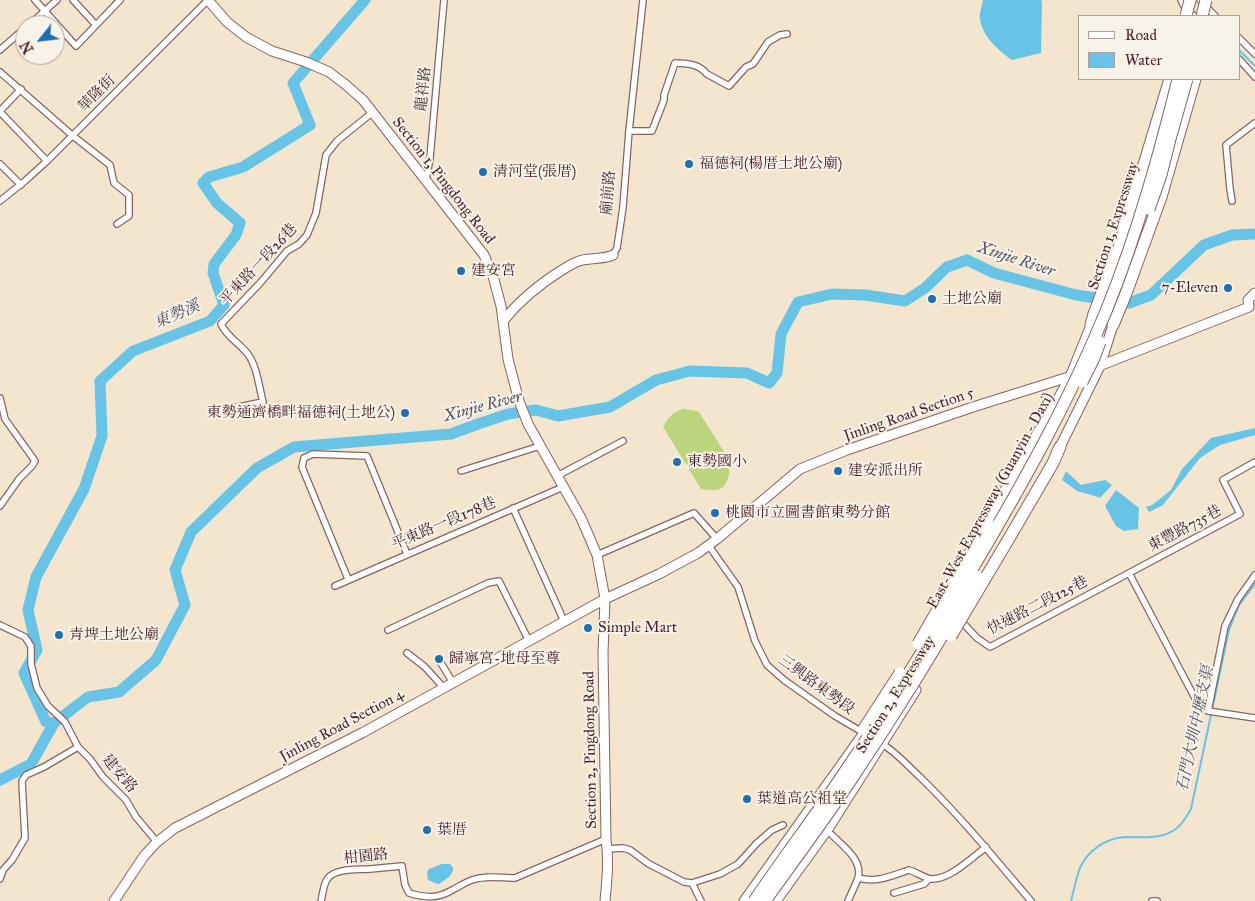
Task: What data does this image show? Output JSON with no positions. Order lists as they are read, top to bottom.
{
  "streets": {
    "highway": ["East-West Expressway (Guanyin - Daxi)"],
    "main road": [
      "Section 1, Pingdong Road",
      "廟前路",
      "Section 1, Expressway",
      "Jinling Road Section 5",
      "Section 2, Expressway",
      "Jinling Road Section 4",
      "Section 2, Pingdong Road"
    ],
    "street": [
      "龍祥路",
      "華隆街",
      "平東路一段26巷",
      "平東路一段178巷",
      "東豐路735巷",
      "快速路二段125巷",
      "三興路東勢段",
      "建安路",
      "柑園路"
    ]
  },
  "crossings": [
    ["龍祥路", "Section 1, Pingdong Road"],
    ["華隆街", "Section 1, Pingdong Road"],
    ["Section 1, Pingdong Road", "廟前路"],
    ["Section 1, Pingdong Road", "平東路一段26巷"],
    ["Section 1, Pingdong Road", "Jinling Road Section 5"],
    ["Section 1, Pingdong Road", "平東路一段178巷"],
    ["Section 1, Pingdong Road", "Jinling Road Section 4"],
    ["Section 1, Pingdong Road", "Section 2, Pingdong Road"],
    ["Jinling Road Section 5", "三興路東勢段"],
    ["Jinling Road Section 5", "Section 2, Expressway"],
    ["Jinling Road Section 5", "Jinling Road Section 4"],
    ["Jinling Road Section 5", "Section 2, Pingdong Road"],
    ["東豐路735巷", "快速路二段125巷"],
    ["三興路東勢段", "Section 2, Expressway"],
    ["Jinling Road Section 4", "Section 2, Pingdong Road"],
    ["Jinling Road Section 4", "建安路"],
    ["Section 2, Pingdong Road", "柑園路"]
  ],
  "water": ["Xinjie River", "東勢溪", "石門大圳中壢支渠"],
  "places": [
    "福德祠(楊厝土地公廟)",
    "清河堂(張厝)",
    "建安宮",
    "7-Eleven",
    "土地公廟",
    "東勢通濟橋畔福德祠(土地公)",
    "東勢國小",
    "建安派出所",
    "桃園市立圖書館東勢分館",
    "Simple Mart",
    "青埤土地公廟",
    "歸寧宮-地母至尊",
    "葉道高公祖堂",
    "葉厝"
  ],
  "legend": ["Road", "Water"],
  "north": "bottom left"
}
